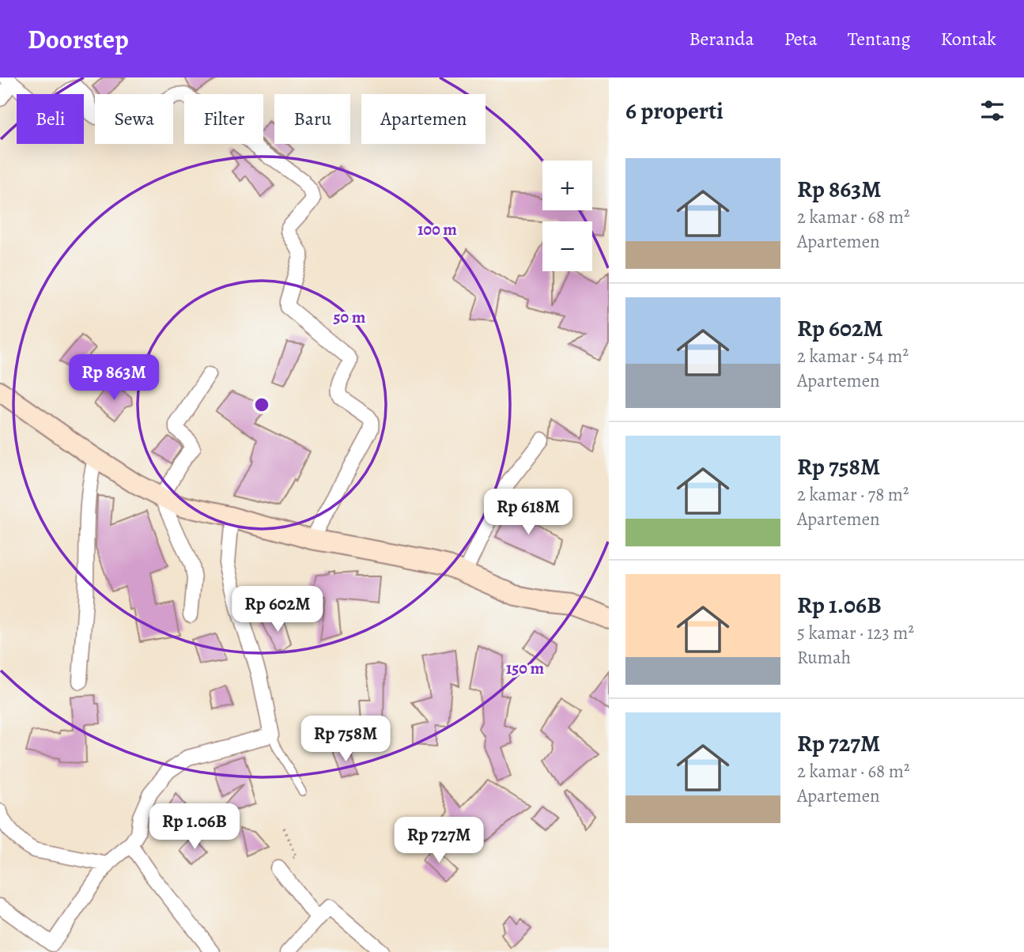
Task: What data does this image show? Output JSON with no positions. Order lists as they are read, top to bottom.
{
  "page": {
    "header": "Doorstep",
    "nav": [
      "Beranda",
      "Peta",
      "Tentang",
      "Kontak"
    ],
    "heading": "6 properti",
    "chip": [
      "Beli",
      "Sewa",
      "Filter",
      "Baru",
      "Apartemen"
    ],
    "list": [
      {
        "name": "Rp 863M",
        "note": "2 kamar · 68 m² · Apartemen"
      },
      {
        "name": "Rp 602M",
        "note": "2 kamar · 54 m² · Apartemen"
      },
      {
        "name": "Rp 758M",
        "note": "2 kamar · 78 m² · Apartemen"
      },
      {
        "name": "Rp 1.06B",
        "note": "5 kamar · 123 m² · Rumah"
      },
      {
        "name": "Rp 727M",
        "note": "2 kamar · 68 m² · Apartemen"
      }
    ],
    "map_buttons": ["+", "−"],
    "price": [
      "Rp 863M",
      "Rp 618M",
      "Rp 602M",
      "Rp 758M",
      "Rp 1.06B",
      "Rp 727M"
    ]
  },
  "rings": ["100 m", "50 m", "150 m"]
}
